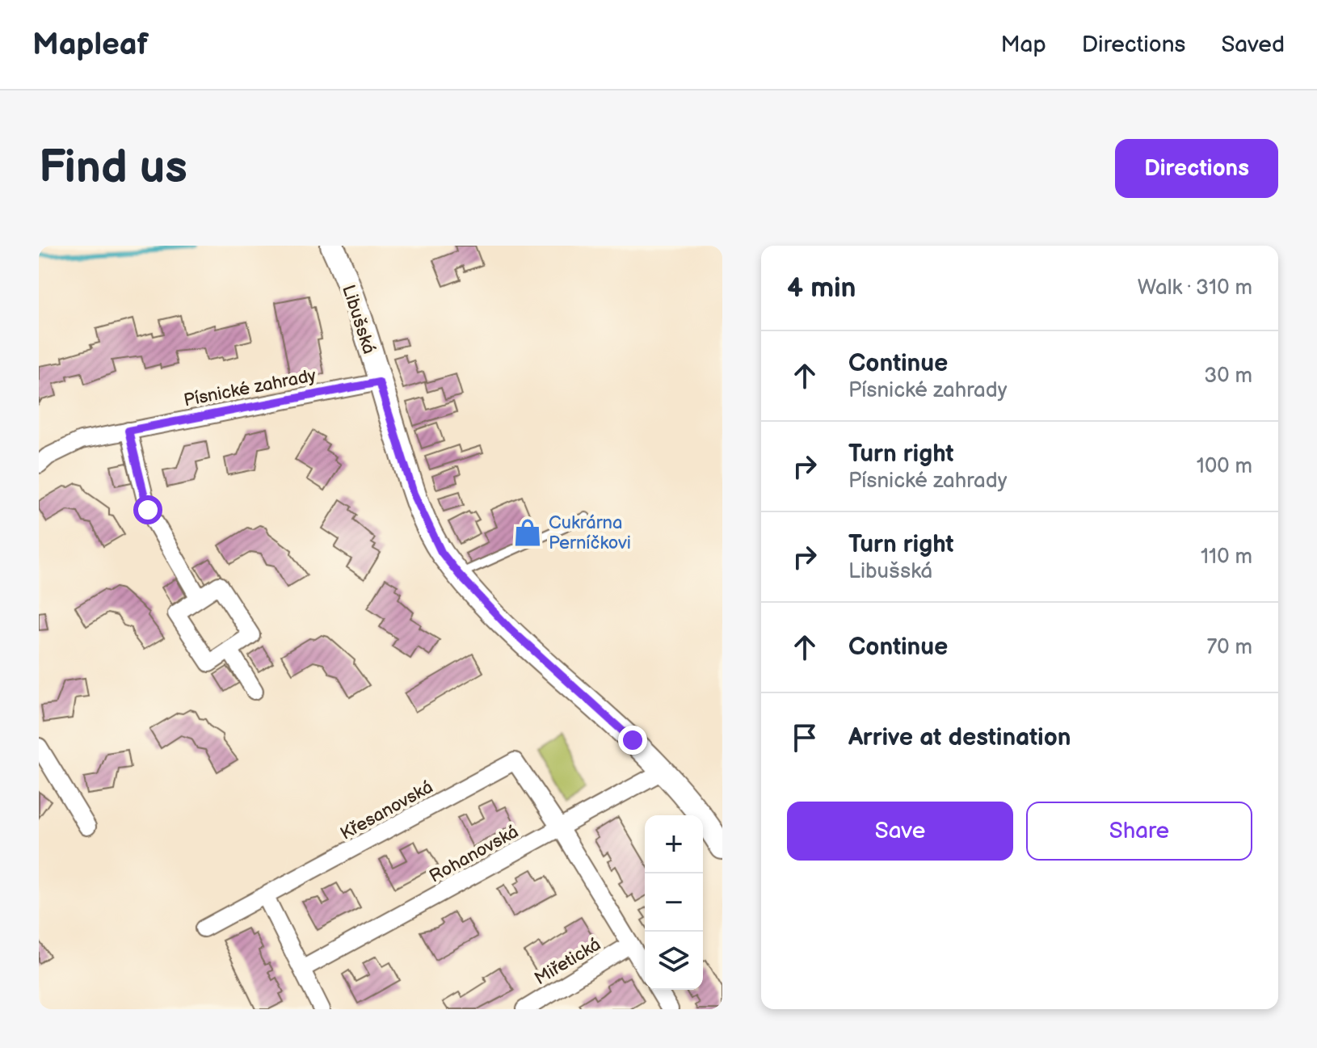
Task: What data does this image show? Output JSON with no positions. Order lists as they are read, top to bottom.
{
  "streets": {
    "street": [
      "Libušská",
      "Písnické zahrady",
      "Křesanovská",
      "Rohanovská",
      "Miřetická"
    ]
  },
  "crossings": [
    ["Libušská", "Písnické zahrady"],
    ["Libušská", "Rohanovská"],
    ["Křesanovská", "Rohanovská"]
  ],
  "places": {
    "shop": ["Cukrárna Perníčkovi"]
  },
  "page": {
    "header": "Mapleaf",
    "nav": ["Map", "Directions", "Saved"],
    "buttons": [
      "Directions",
      ["Save", "Share"]
    ],
    "title": "Find us",
    "heading": ["4 min", "Walk · 310 m"],
    "list": [
      ["Continue", "Písnické zahrady", "30 m"],
      ["Turn right", "Písnické zahrady", "100 m"],
      ["Turn right", "Libušská", "110 m"],
      ["Continue", "70 m"],
      "Arrive at destination"
    ],
    "map_buttons": ["+", "−"]
  }
}
